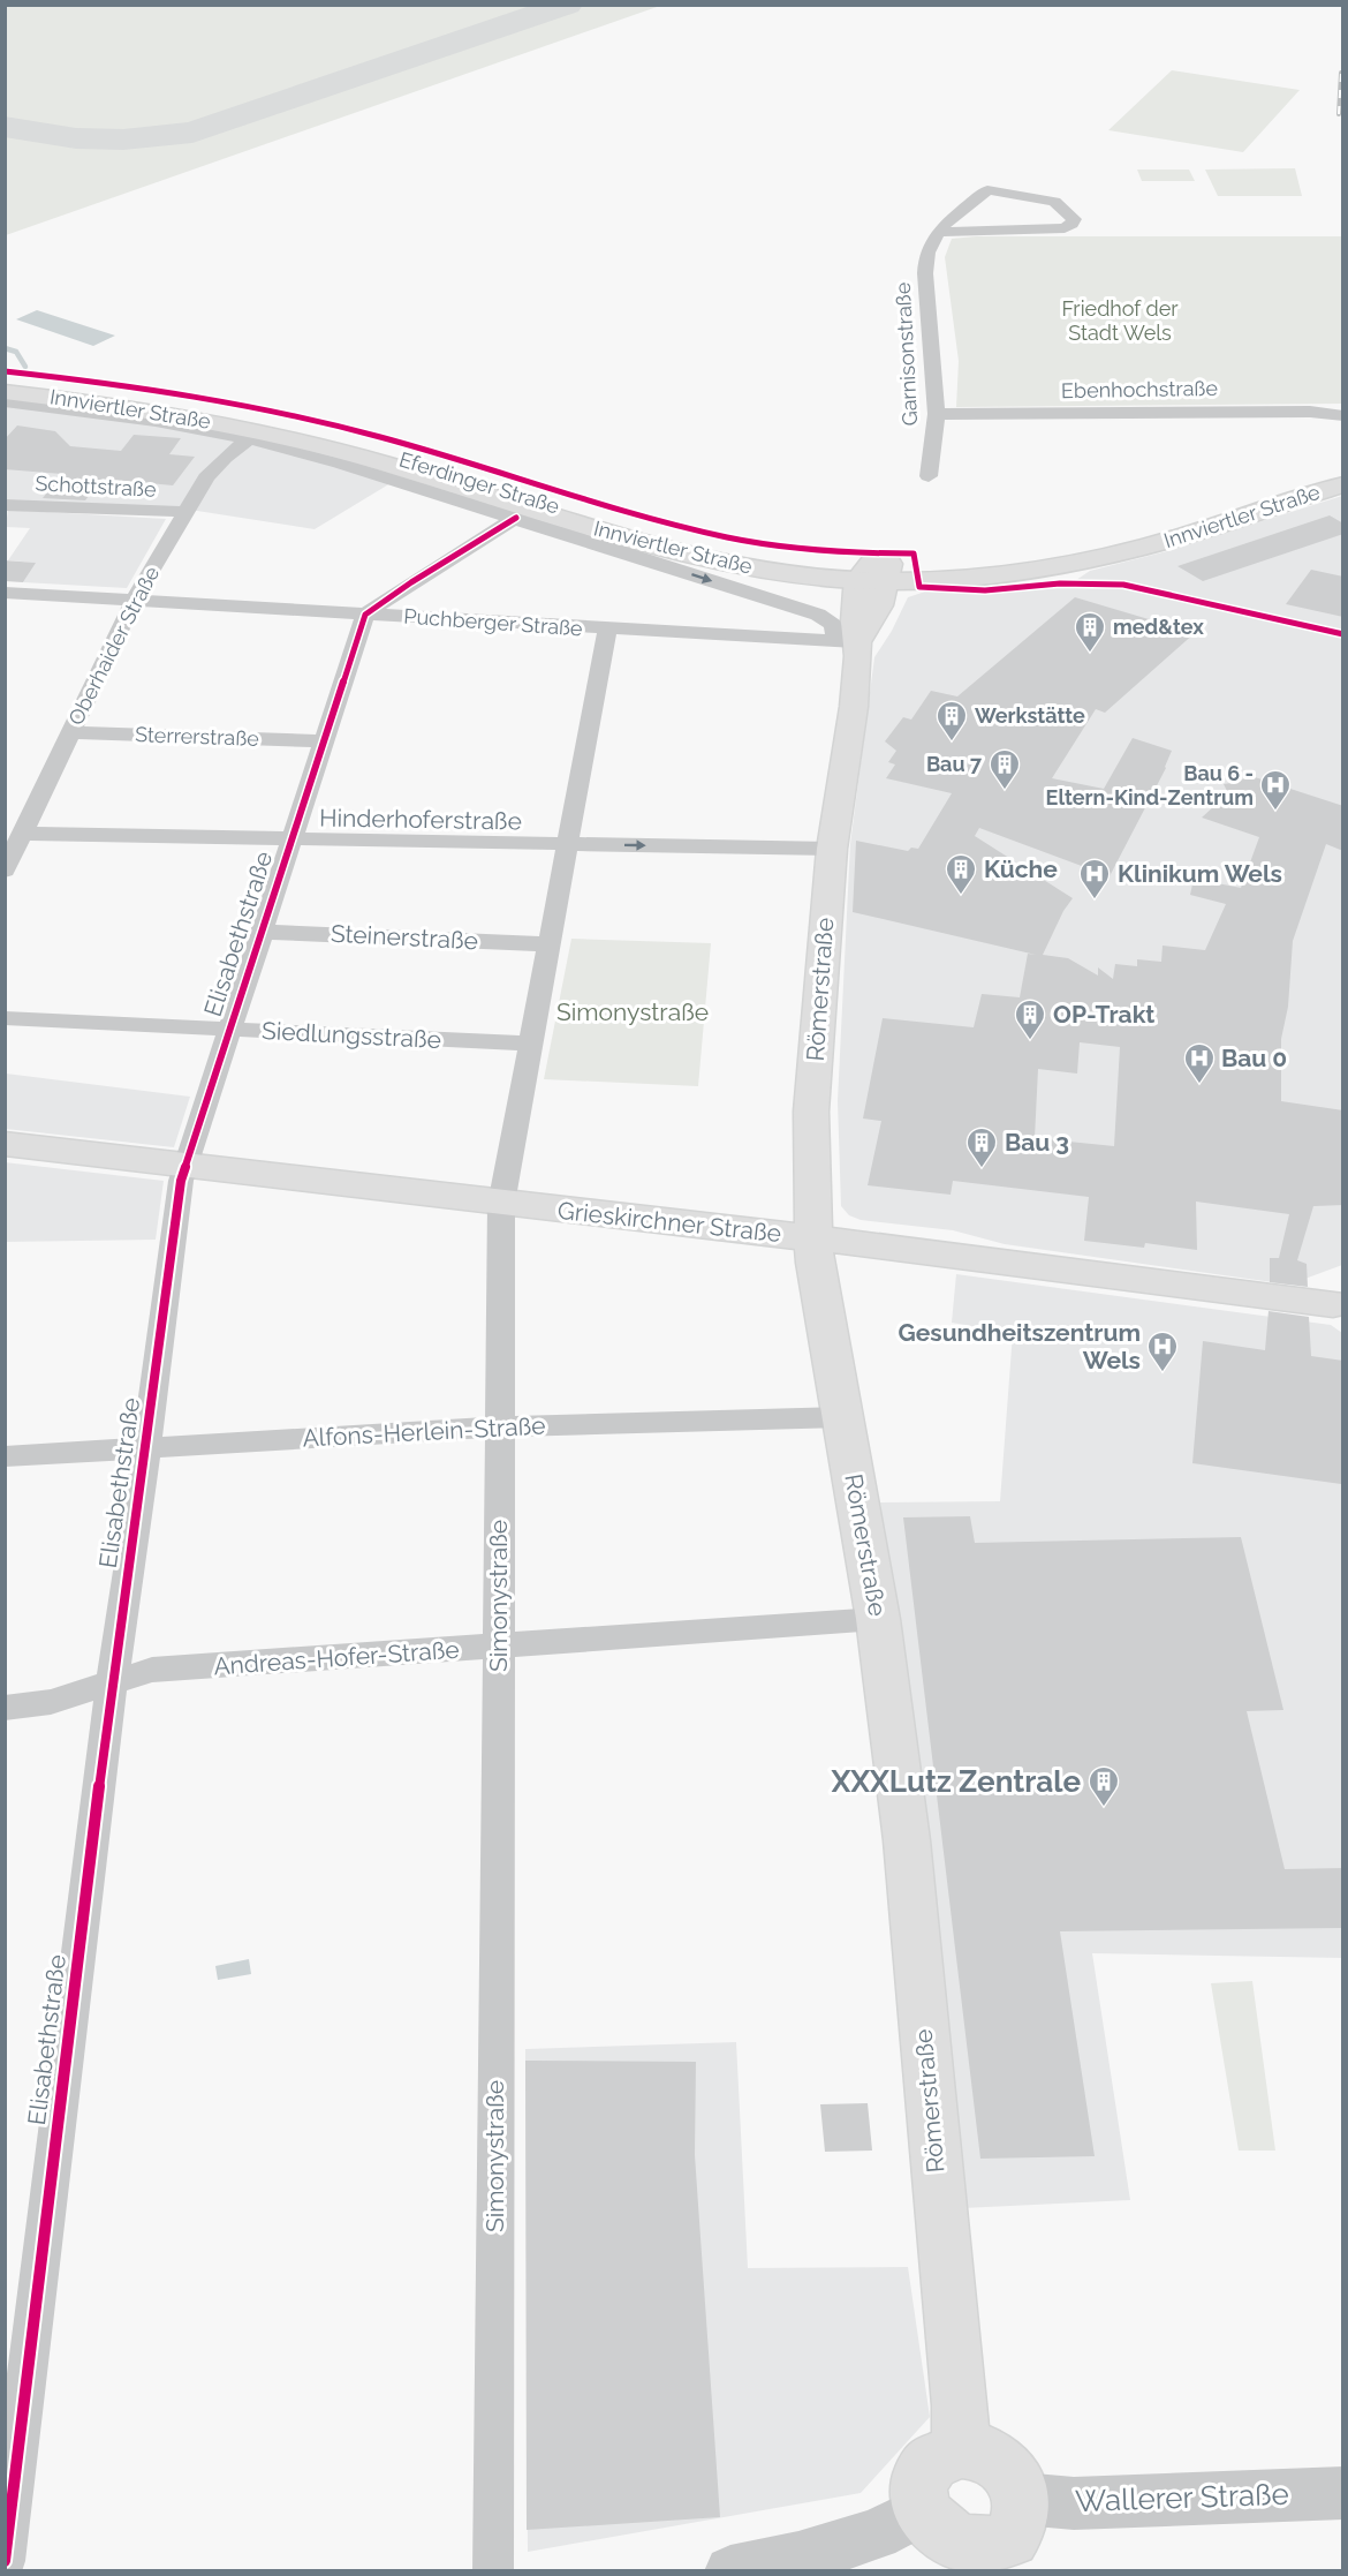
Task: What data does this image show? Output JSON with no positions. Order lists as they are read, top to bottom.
{
  "streets": {
    "main road": ["Innviertler Straße", "Römerstraße", "Grieskirchner Straße"],
    "street": [
      "Garnisonstraße",
      "Ebenhochstraße",
      "Eferdinger Straße",
      "Schottstraße",
      "Puchberger Straße",
      "Oberhaider Straße",
      "Sterrerstraße",
      "Hinderhoferstraße",
      "Elisabethstraße",
      "Steinerstraße",
      "Siedlungsstraße",
      "Alfons-Herlein-Straße",
      "Simonystraße",
      "Andreas-Hofer-Straße",
      "Wallerer Straße"
    ]
  },
  "crossings": [
    ["Garnisonstraße", "Ebenhochstraße"],
    ["Innviertler Straße", "Römerstraße"],
    ["Eferdinger Straße", "Puchberger Straße"],
    ["Eferdinger Straße", "Oberhaider Straße"],
    ["Eferdinger Straße", "Römerstraße"],
    ["Schottstraße", "Oberhaider Straße"],
    ["Puchberger Straße", "Oberhaider Straße"],
    ["Puchberger Straße", "Elisabethstraße"],
    ["Puchberger Straße", "Römerstraße"],
    ["Puchberger Straße", "Simonystraße"],
    ["Oberhaider Straße", "Sterrerstraße"],
    ["Oberhaider Straße", "Hinderhoferstraße"],
    ["Sterrerstraße", "Elisabethstraße"],
    ["Hinderhoferstraße", "Elisabethstraße"],
    ["Hinderhoferstraße", "Römerstraße"],
    ["Hinderhoferstraße", "Simonystraße"],
    ["Elisabethstraße", "Steinerstraße"],
    ["Elisabethstraße", "Siedlungsstraße"],
    ["Elisabethstraße", "Grieskirchner Straße"],
    ["Elisabethstraße", "Alfons-Herlein-Straße"],
    ["Elisabethstraße", "Andreas-Hofer-Straße"],
    ["Steinerstraße", "Simonystraße"],
    ["Römerstraße", "Grieskirchner Straße"],
    ["Römerstraße", "Alfons-Herlein-Straße"],
    ["Römerstraße", "Andreas-Hofer-Straße"],
    ["Römerstraße", "Wallerer Straße"],
    ["Siedlungsstraße", "Simonystraße"],
    ["Grieskirchner Straße", "Simonystraße"],
    ["Alfons-Herlein-Straße", "Simonystraße"],
    ["Simonystraße", "Andreas-Hofer-Straße"]
  ],
  "one_way": ["Eferdinger Straße"],
  "parks": ["Friedhof der Stadt Wels", "Simonystraße"],
  "places": {
    "building": [
      "med&tex",
      "Werkstätte",
      "Bau 7",
      "Küche",
      "OP-Trakt",
      "Bau 3",
      "XXXLutz Zentrale"
    ],
    "hospital": [
      "Bau 6 - Eltern-Kind-Zentrum",
      "Klinikum Wels",
      "Bau 0",
      "Gesundheitszentrum Wels"
    ]
  }
}
